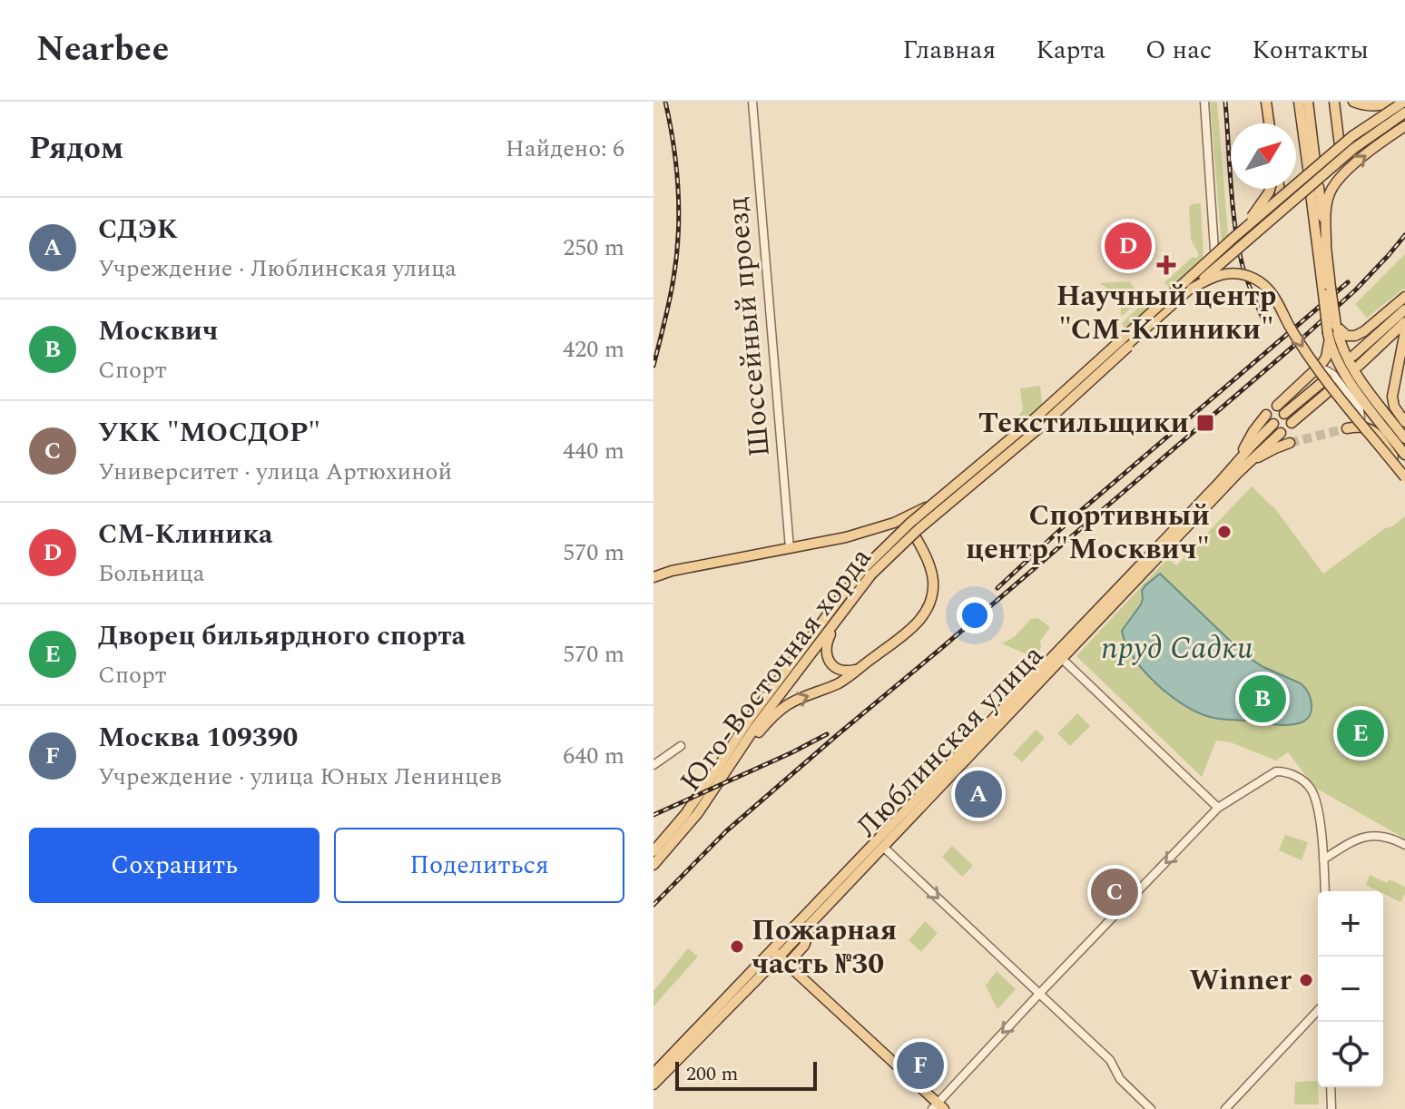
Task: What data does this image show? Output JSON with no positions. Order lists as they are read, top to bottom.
{
  "streets": {
    "main road": ["Юго-Восточная хорда", "Люблинская улица"],
    "street": ["Шоссейный проезд"]
  },
  "water": ["пруд Садки"],
  "places": {
    "health": ["Научный центр \"СМ-Клиники\""],
    "transit": ["Текстильщики"],
    "other": ["Спортивный центр \"Москвич\"", "Пожарная часть №30", "Winner"]
  },
  "scale_bar": "200 m",
  "north": "top right",
  "page": {
    "header": "Nearbee",
    "nav": [
      "Главная",
      "Карта",
      "О нас",
      "Контакты"
    ],
    "heading": ["Рядом", "Найдено: 6"],
    "list": [
      {
        "mark": "A",
        "name": "СДЭК",
        "note": "Учреждение · Люблинская улица",
        "value": "250 m"
      },
      {
        "mark": "B",
        "name": "Москвич",
        "note": "Спорт",
        "value": "420 m"
      },
      {
        "mark": "C",
        "name": "УКК \"МОСДОР\"",
        "note": "Университет · улица Артюхиной",
        "value": "440 m"
      },
      {
        "mark": "D",
        "name": "СМ-Клиника",
        "note": "Больница",
        "value": "570 m"
      },
      {
        "mark": "E",
        "name": "Дворец бильярдного спорта",
        "note": "Спорт",
        "value": "570 m"
      },
      {
        "mark": "F",
        "name": "Москва 109390",
        "note": "Учреждение · улица Юных Ленинцев",
        "value": "640 m"
      }
    ],
    "pins": [
      "D",
      "B",
      "E",
      "A",
      "C",
      "F"
    ],
    "buttons": ["Сохранить", "Поделиться"],
    "map_buttons": ["+", "−"],
    "scale": "200 m"
  }
}
